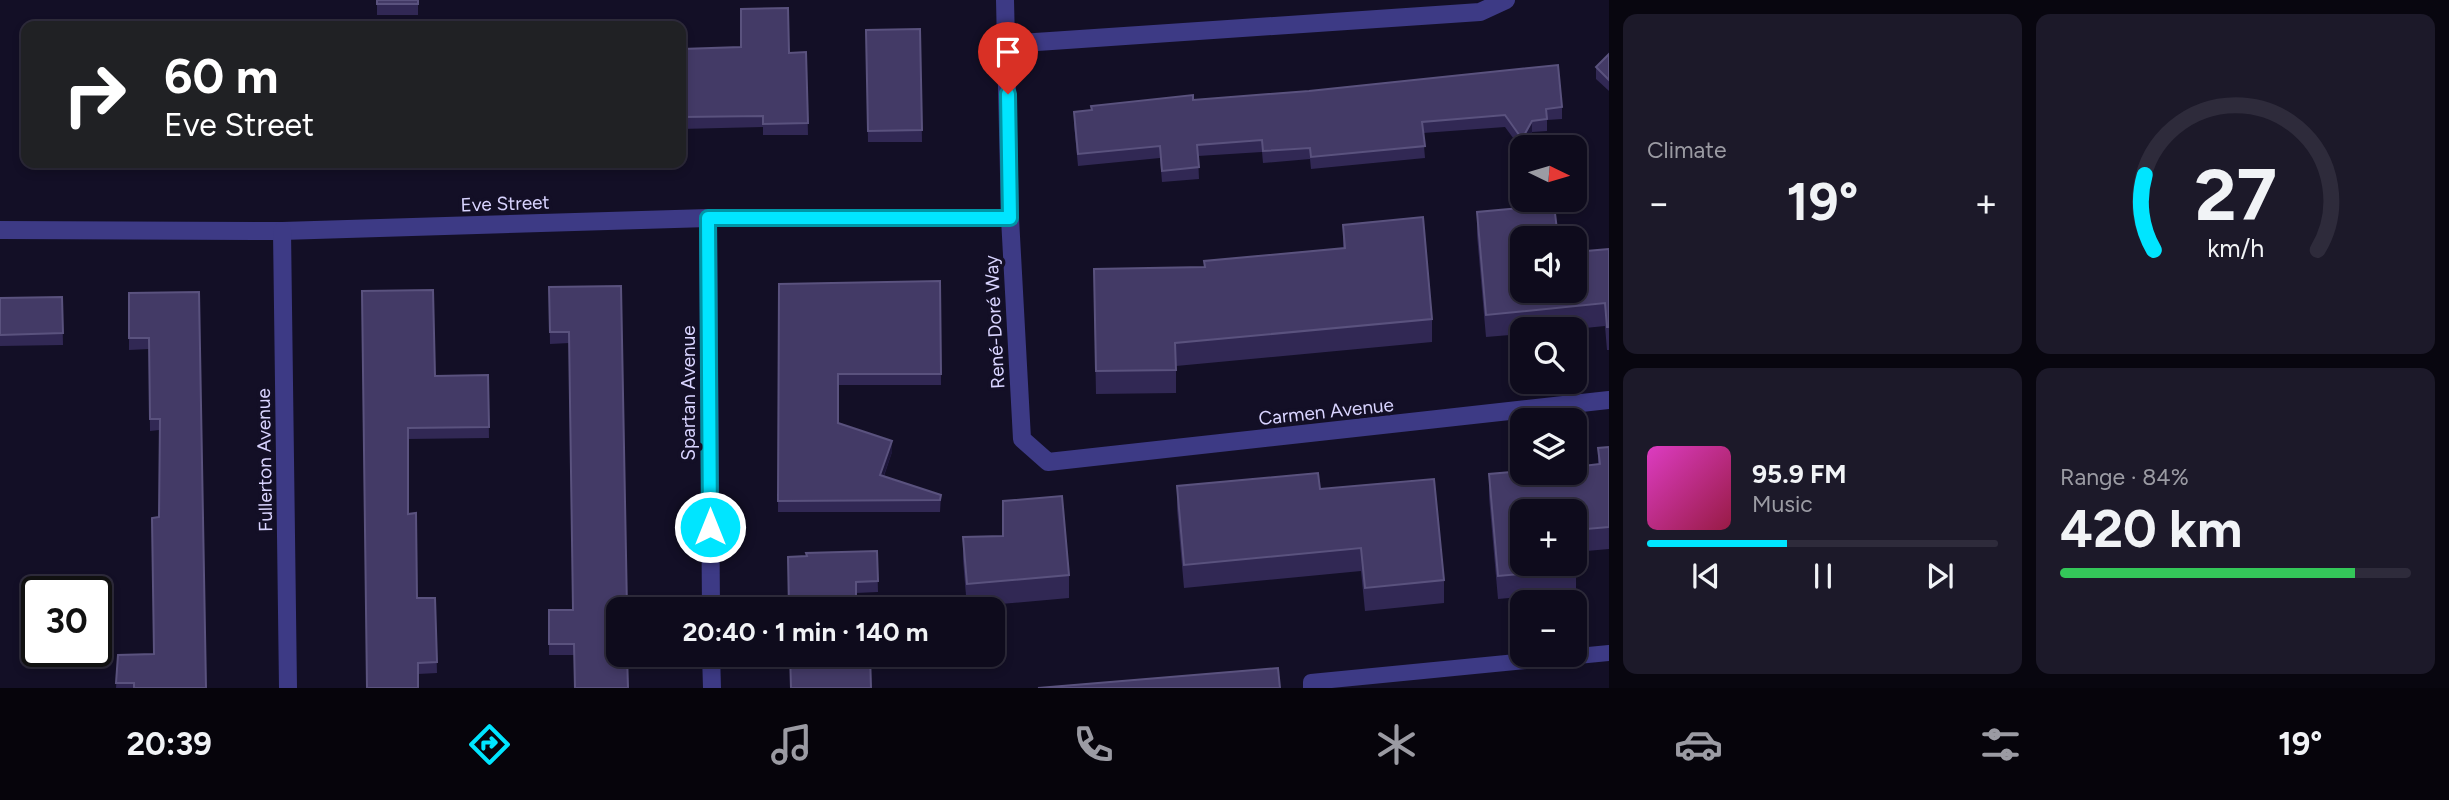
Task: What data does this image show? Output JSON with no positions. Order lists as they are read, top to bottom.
{
  "streets": {
    "street": [
      "Eve Street",
      "René-Doré Way",
      "Spartan Avenue",
      "Carmen Avenue",
      "Fullerton Avenue"
    ]
  },
  "crossings": [
    ["Eve Street", "René-Doré Way"],
    ["Eve Street", "Spartan Avenue"],
    ["Eve Street", "Fullerton Avenue"],
    ["René-Doré Way", "Carmen Avenue"]
  ],
  "north": "right",
  "page": {
    "tile": [
      "Climate",
      ["Range · 84%", "420 km"]
    ],
    "turn": ["60 m", "Eve Street"],
    "map_buttons": ["+", "−"],
    "heat": ["−", "19°", "+"],
    "song": ["95.9 FM", "Music"],
    "limit": "30",
    "trip": "20:40 · 1 min · 140 m",
    "tabs": ["20:39", "19°"],
    "gauge": ["27", "km/h"]
  }
}
